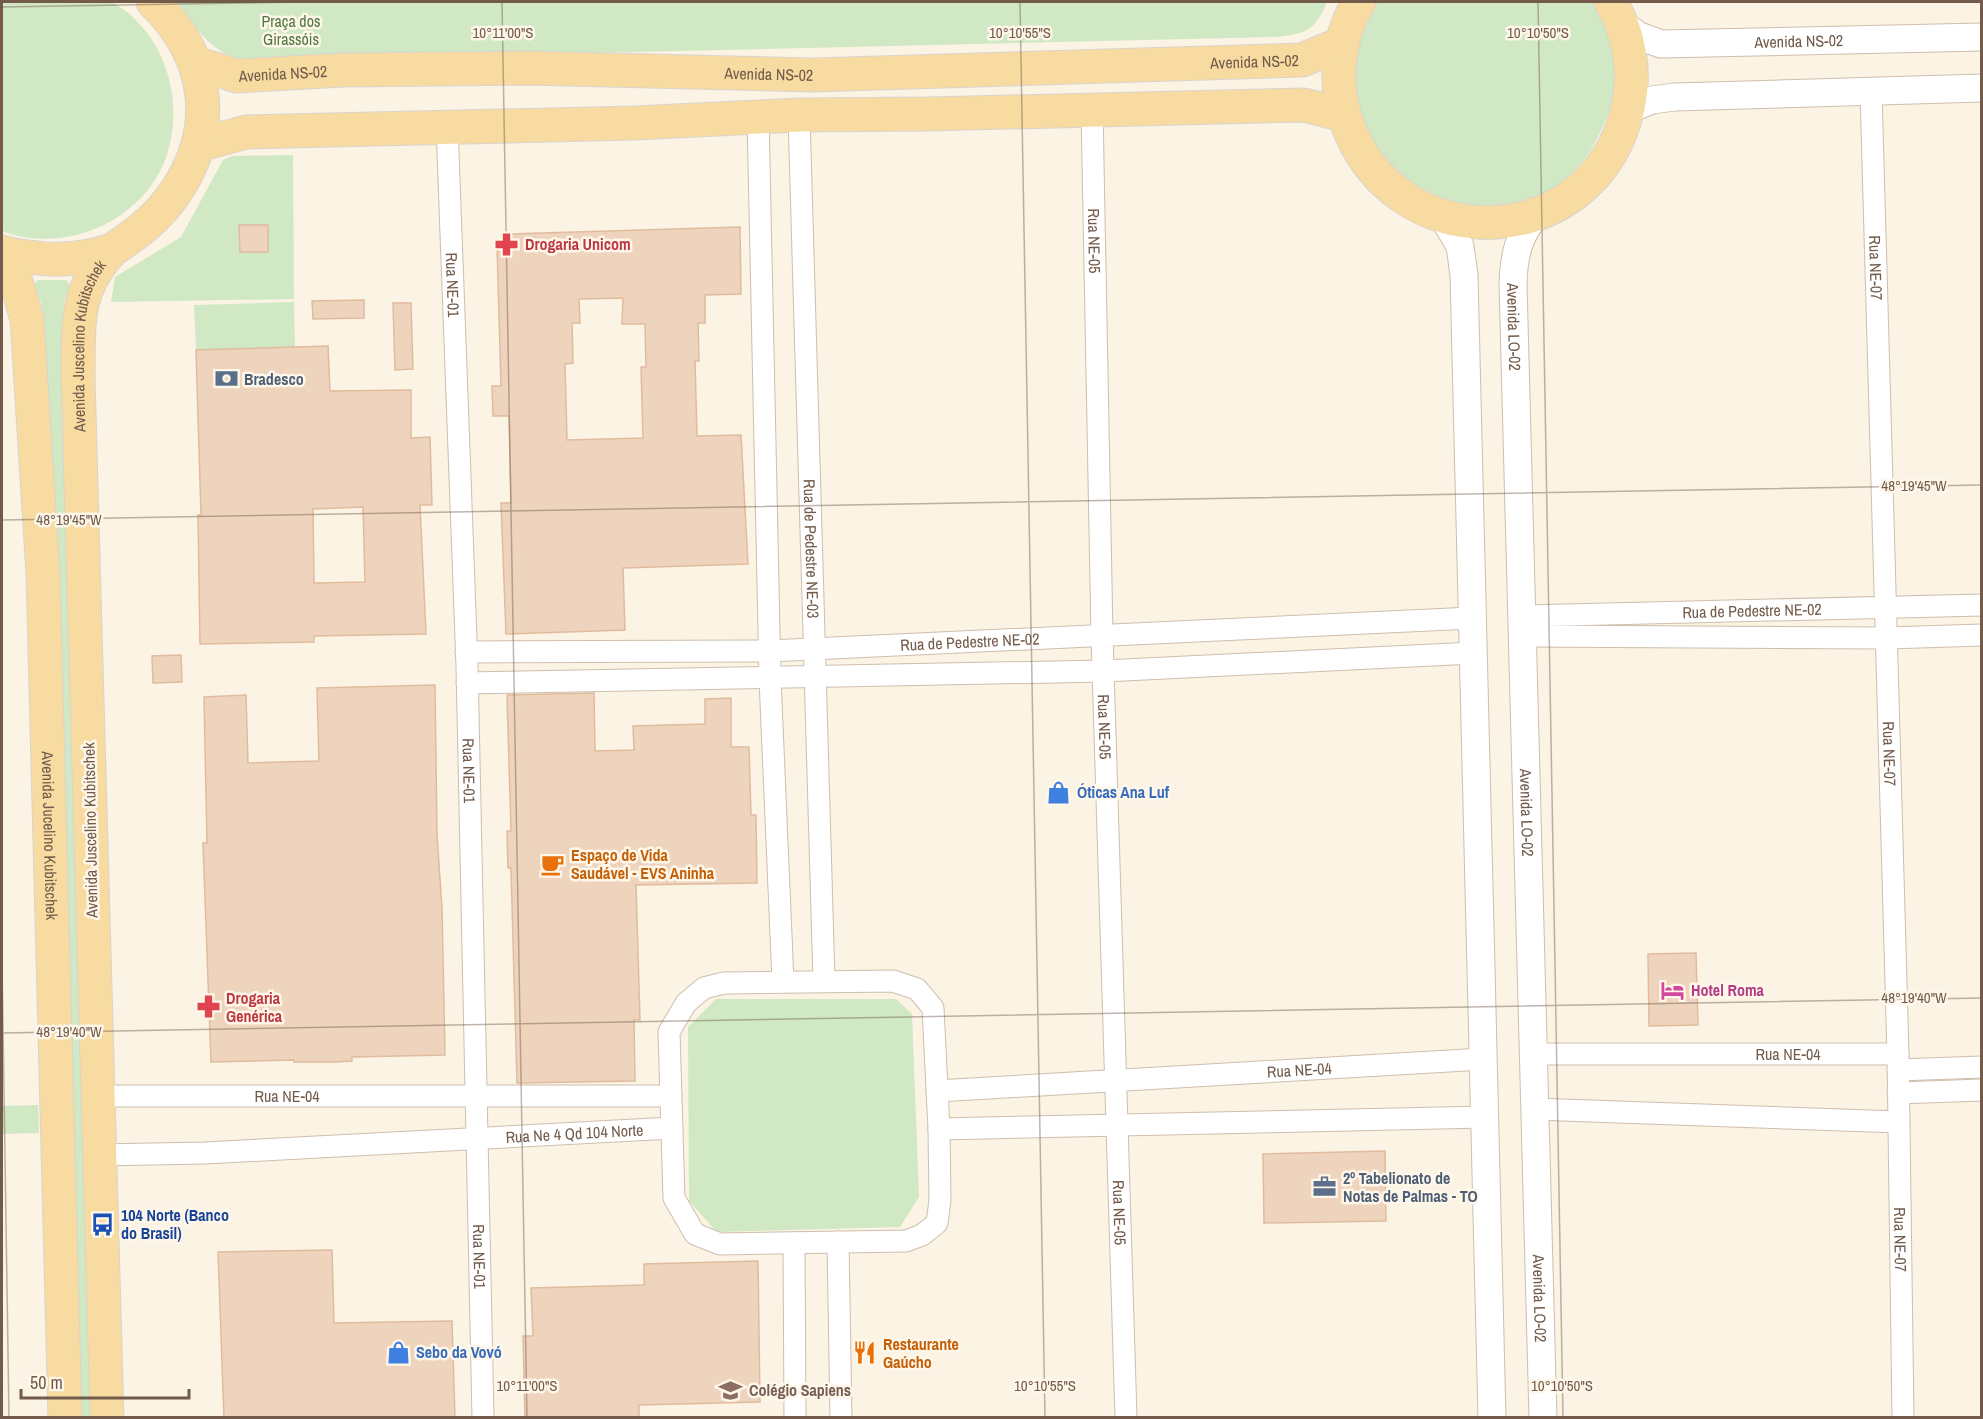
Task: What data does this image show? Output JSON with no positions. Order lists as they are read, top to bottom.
{
  "streets": {
    "main road": ["Avenida NS-02", "Avenida Juscelino Kubitschek", "Avenida Jucelino Kubitschek"],
    "street": [
      "Rua NE-05",
      "Rua NE-07",
      "Rua NE-01",
      "Avenida LO-02",
      "Rua de Pedestre NE-03",
      "Rua de Pedestre NE-02",
      "Rua NE-04",
      "Rua Ne 4 Qd 104 Norte"
    ]
  },
  "crossings": [
    ["Avenida NS-02", "Avenida LO-02"],
    ["Rua NE-05", "Rua de Pedestre NE-02"],
    ["Rua NE-05", "Rua NE-04"],
    ["Rua NE-07", "Rua de Pedestre NE-02"],
    ["Rua NE-07", "Rua NE-04"],
    ["Rua NE-01", "Rua de Pedestre NE-02"],
    ["Rua NE-01", "Rua NE-04"],
    ["Rua NE-01", "Rua Ne 4 Qd 104 Norte"],
    ["Avenida LO-02", "Rua de Pedestre NE-02"],
    ["Avenida LO-02", "Rua NE-04"],
    ["Avenida Juscelino Kubitschek", "Rua NE-04"],
    ["Rua de Pedestre NE-03", "Rua de Pedestre NE-02"],
    ["Rua NE-04", "Rua Ne 4 Qd 104 Norte"]
  ],
  "parks": ["Praça dos Girassóis"],
  "places": {
    "pharmacy": ["Drogaria Unicom", "Drogaria Genérica"],
    "bank": ["Bradesco"],
    "shop": ["Óticas Ana Luf", "Sebo da Vovó"],
    "cafe": ["Espaço de Vida Saudável - EVS Aninha"],
    "hotel": ["Hotel Roma"],
    "office": ["2º Tabelionato de Notas de Palmas - TO"],
    "bus stop": ["104 Norte (Banco do Brasil)"],
    "restaurant": ["Restaurante Gaúcho"],
    "school or university": ["Colégio Sapiens"]
  },
  "scale_bar": "50 m",
  "coordinates": [
    "10°11'00\"S",
    "10°10'55\"S",
    "10°10'50\"S",
    "48°19'45\"W",
    "48°19'40\"W"
  ]
}
